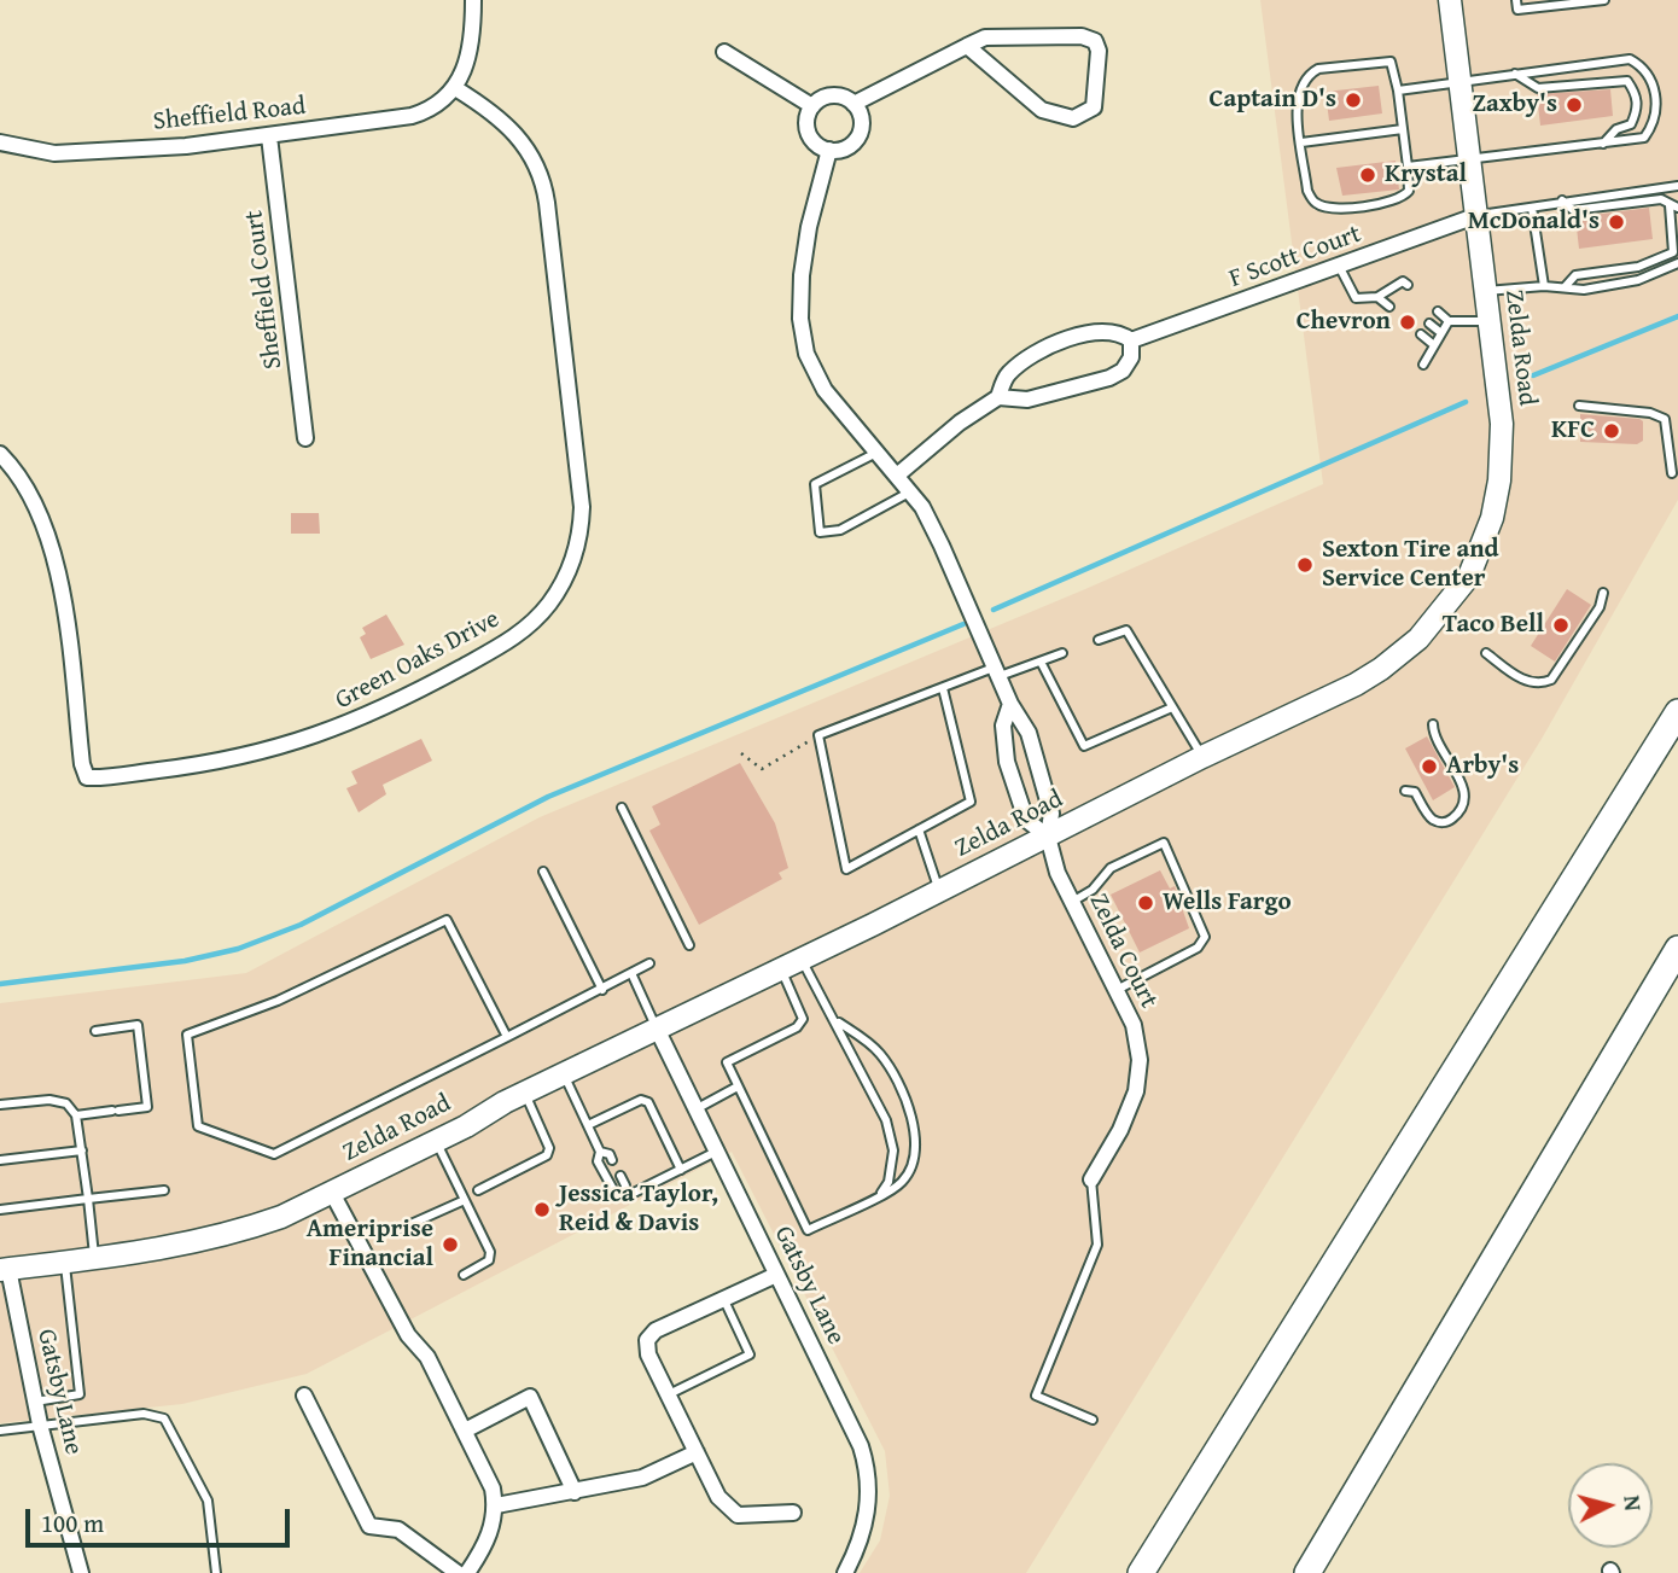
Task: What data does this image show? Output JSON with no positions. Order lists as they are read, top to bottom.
{
  "streets": {
    "main road": ["Zelda Road"],
    "street": [
      "Sheffield Road",
      "F Scott Court",
      "Sheffield Court",
      "Green Oaks Drive",
      "Zelda Court",
      "Gatsby Lane"
    ]
  },
  "crossings": [
    ["Sheffield Road", "Sheffield Court"],
    ["Sheffield Road", "Green Oaks Drive"],
    ["F Scott Court", "Zelda Road"],
    ["Zelda Road", "Zelda Court"],
    ["Zelda Road", "Gatsby Lane"]
  ],
  "places": [
    "Captain D's",
    "Zaxby's",
    "Krystal",
    "McDonald's",
    "Chevron",
    "KFC",
    "Sexton Tire and Service Center",
    "Taco Bell",
    "Arby's",
    "Wells Fargo",
    "Jessica Taylor, Reid & Davis",
    "Ameriprise Financial"
  ],
  "scale_bar": "100 m",
  "north": "right"
}
